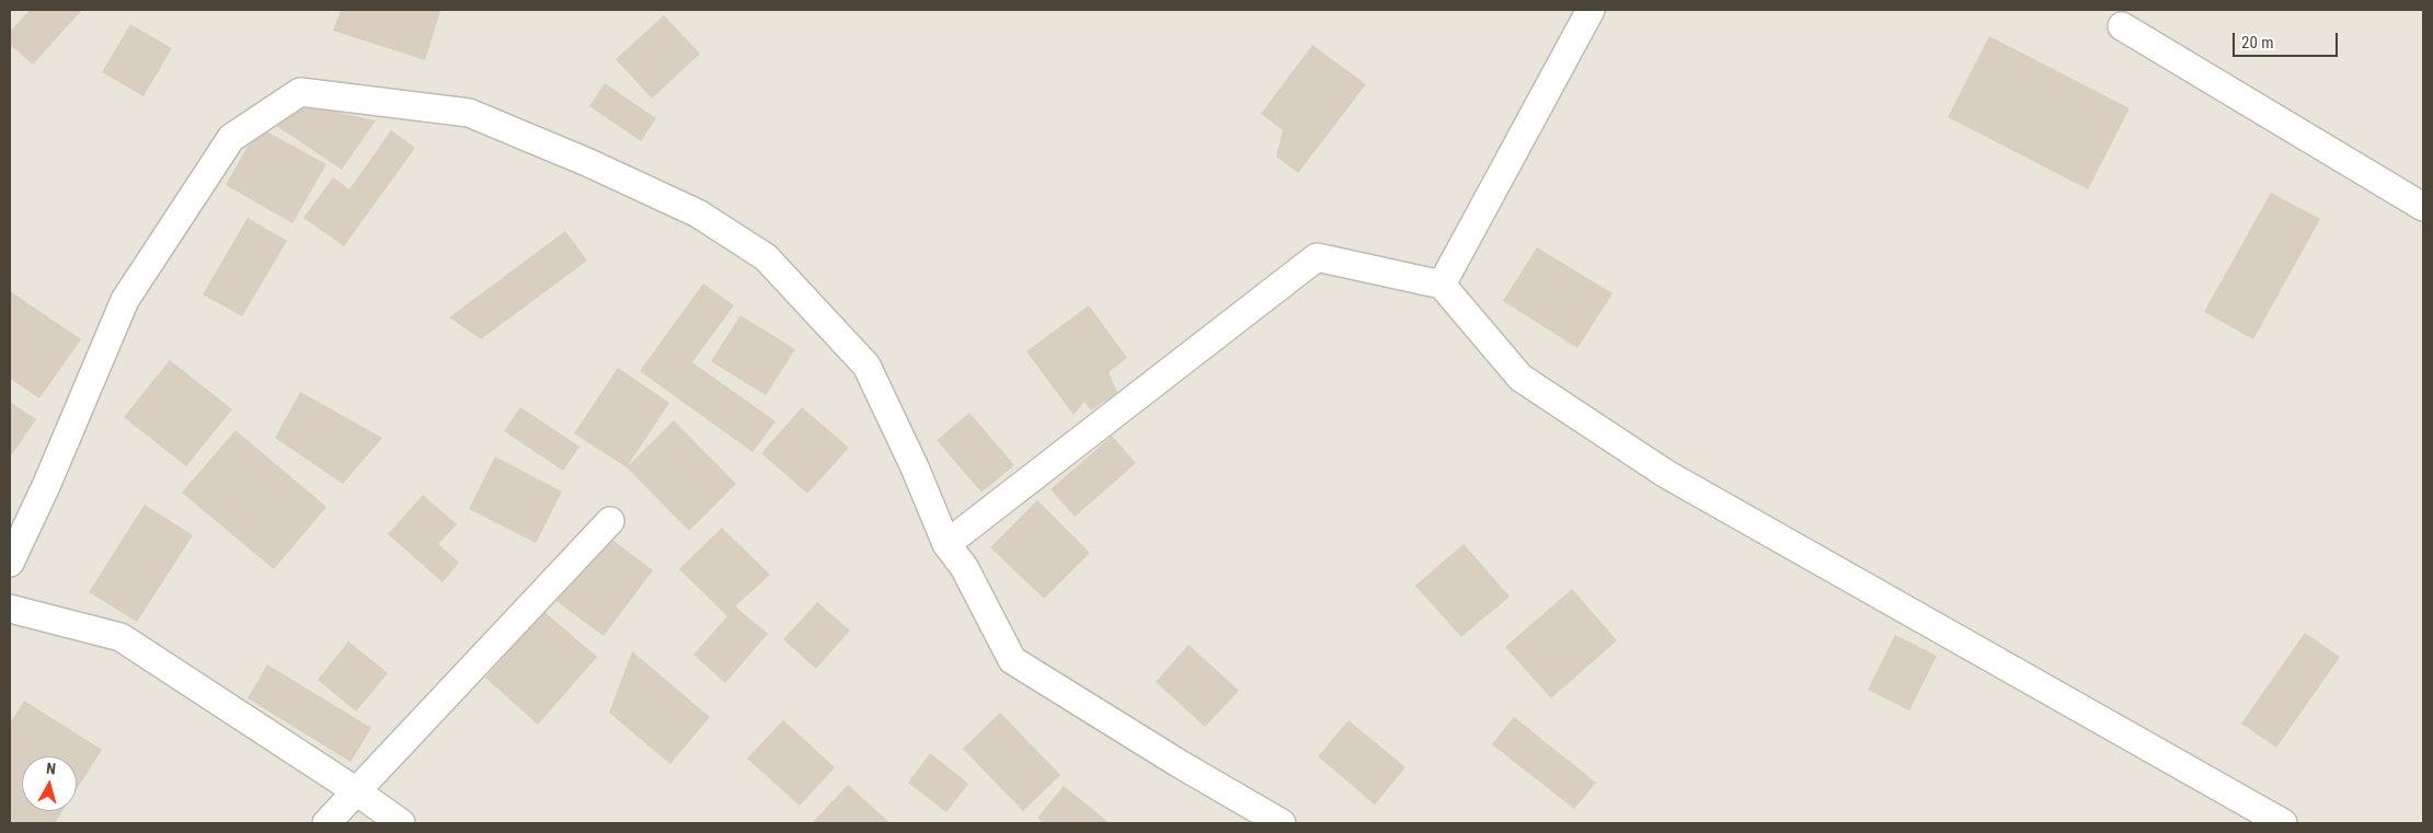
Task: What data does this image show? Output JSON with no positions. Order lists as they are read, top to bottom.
{
  "scale_bar": "20 m",
  "north": "top"
}
